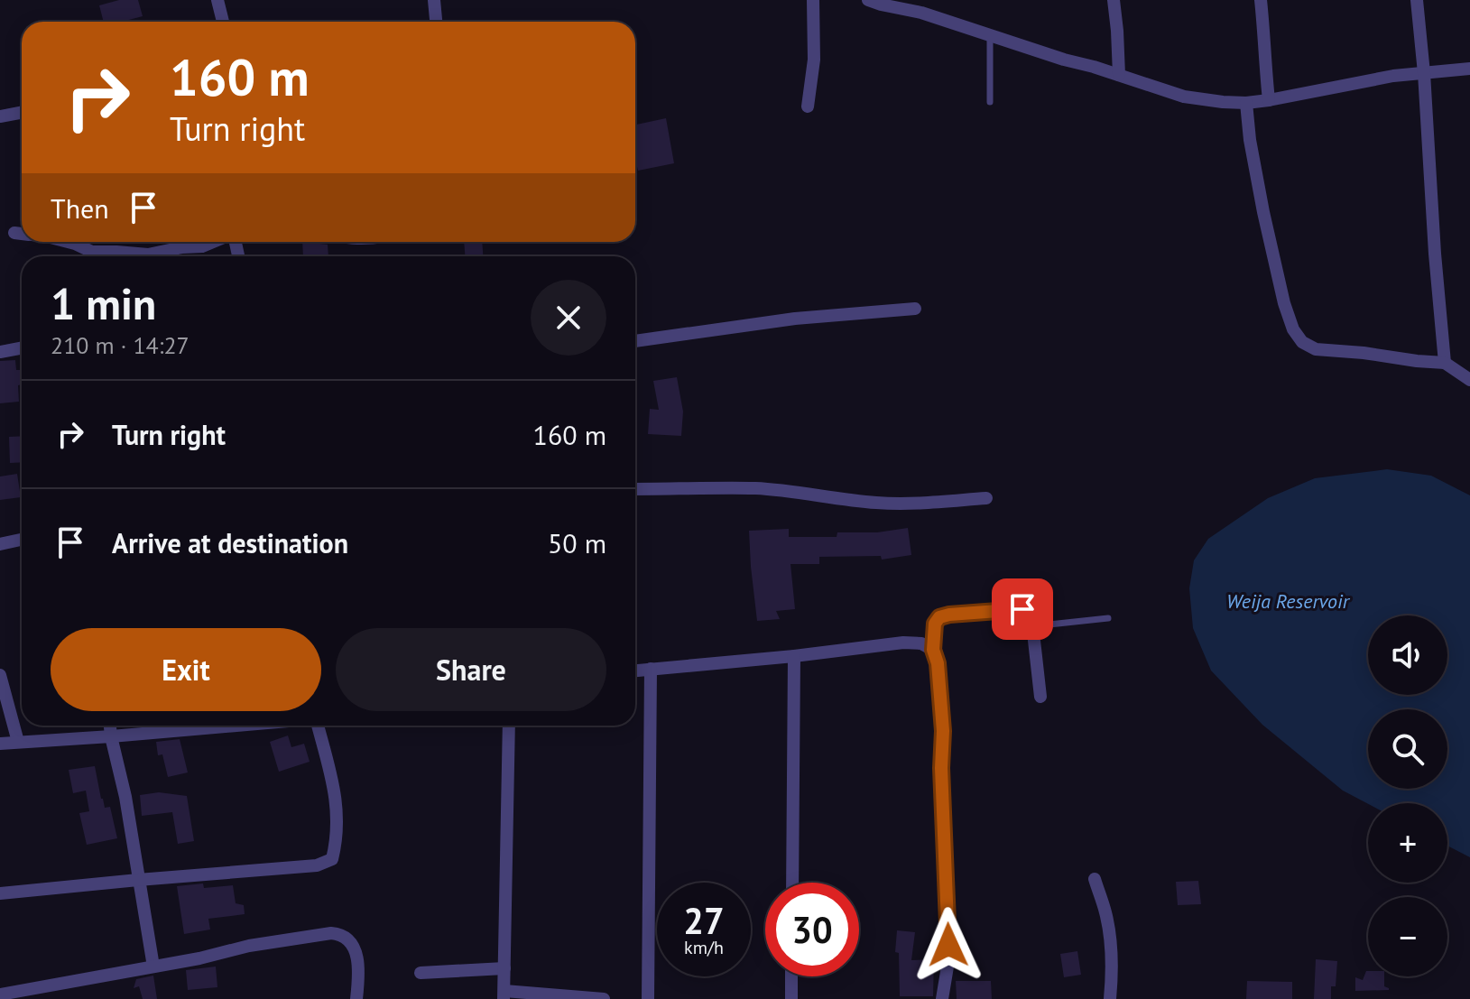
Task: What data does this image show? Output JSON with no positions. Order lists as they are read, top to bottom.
{
  "water": ["Weija Reservoir"],
  "page": {
    "turn": ["160 m", "Turn right"],
    "then": "Then",
    "heading": ["1 min", "210 m · 14:27"],
    "list": [
      {
        "name": "Turn right",
        "value": "160 m"
      },
      {
        "name": "Arrive at destination",
        "value": "50 m"
      }
    ],
    "buttons": ["Exit", "Share"],
    "map_buttons": ["+", "−"],
    "speed": "27 km/h",
    "limit": "30"
  }
}
